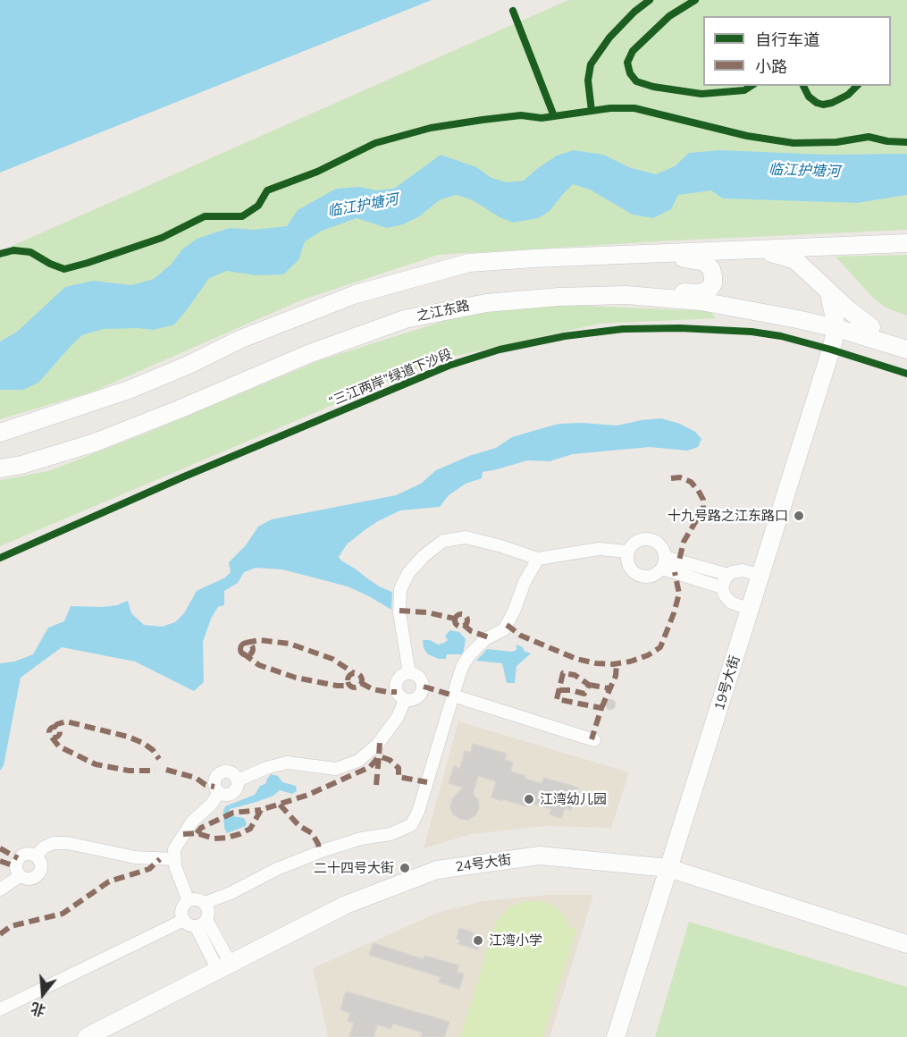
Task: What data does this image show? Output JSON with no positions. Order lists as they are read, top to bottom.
{
  "streets": {
    "main road": ["之江东路", "19号大街", "24号大街"],
    "cycle path": ["“三江两岸”绿道下沙段"]
  },
  "crossings": [
    ["之江东路", "19号大街"],
    ["19号大街", "24号大街"]
  ],
  "water": ["临江护塘河"],
  "places": [
    "十九号路之江东路口",
    "江湾幼儿园",
    "二十四号大街",
    "江湾小学"
  ],
  "legend": ["自行车道", "小路"],
  "north": "bottom"
}
